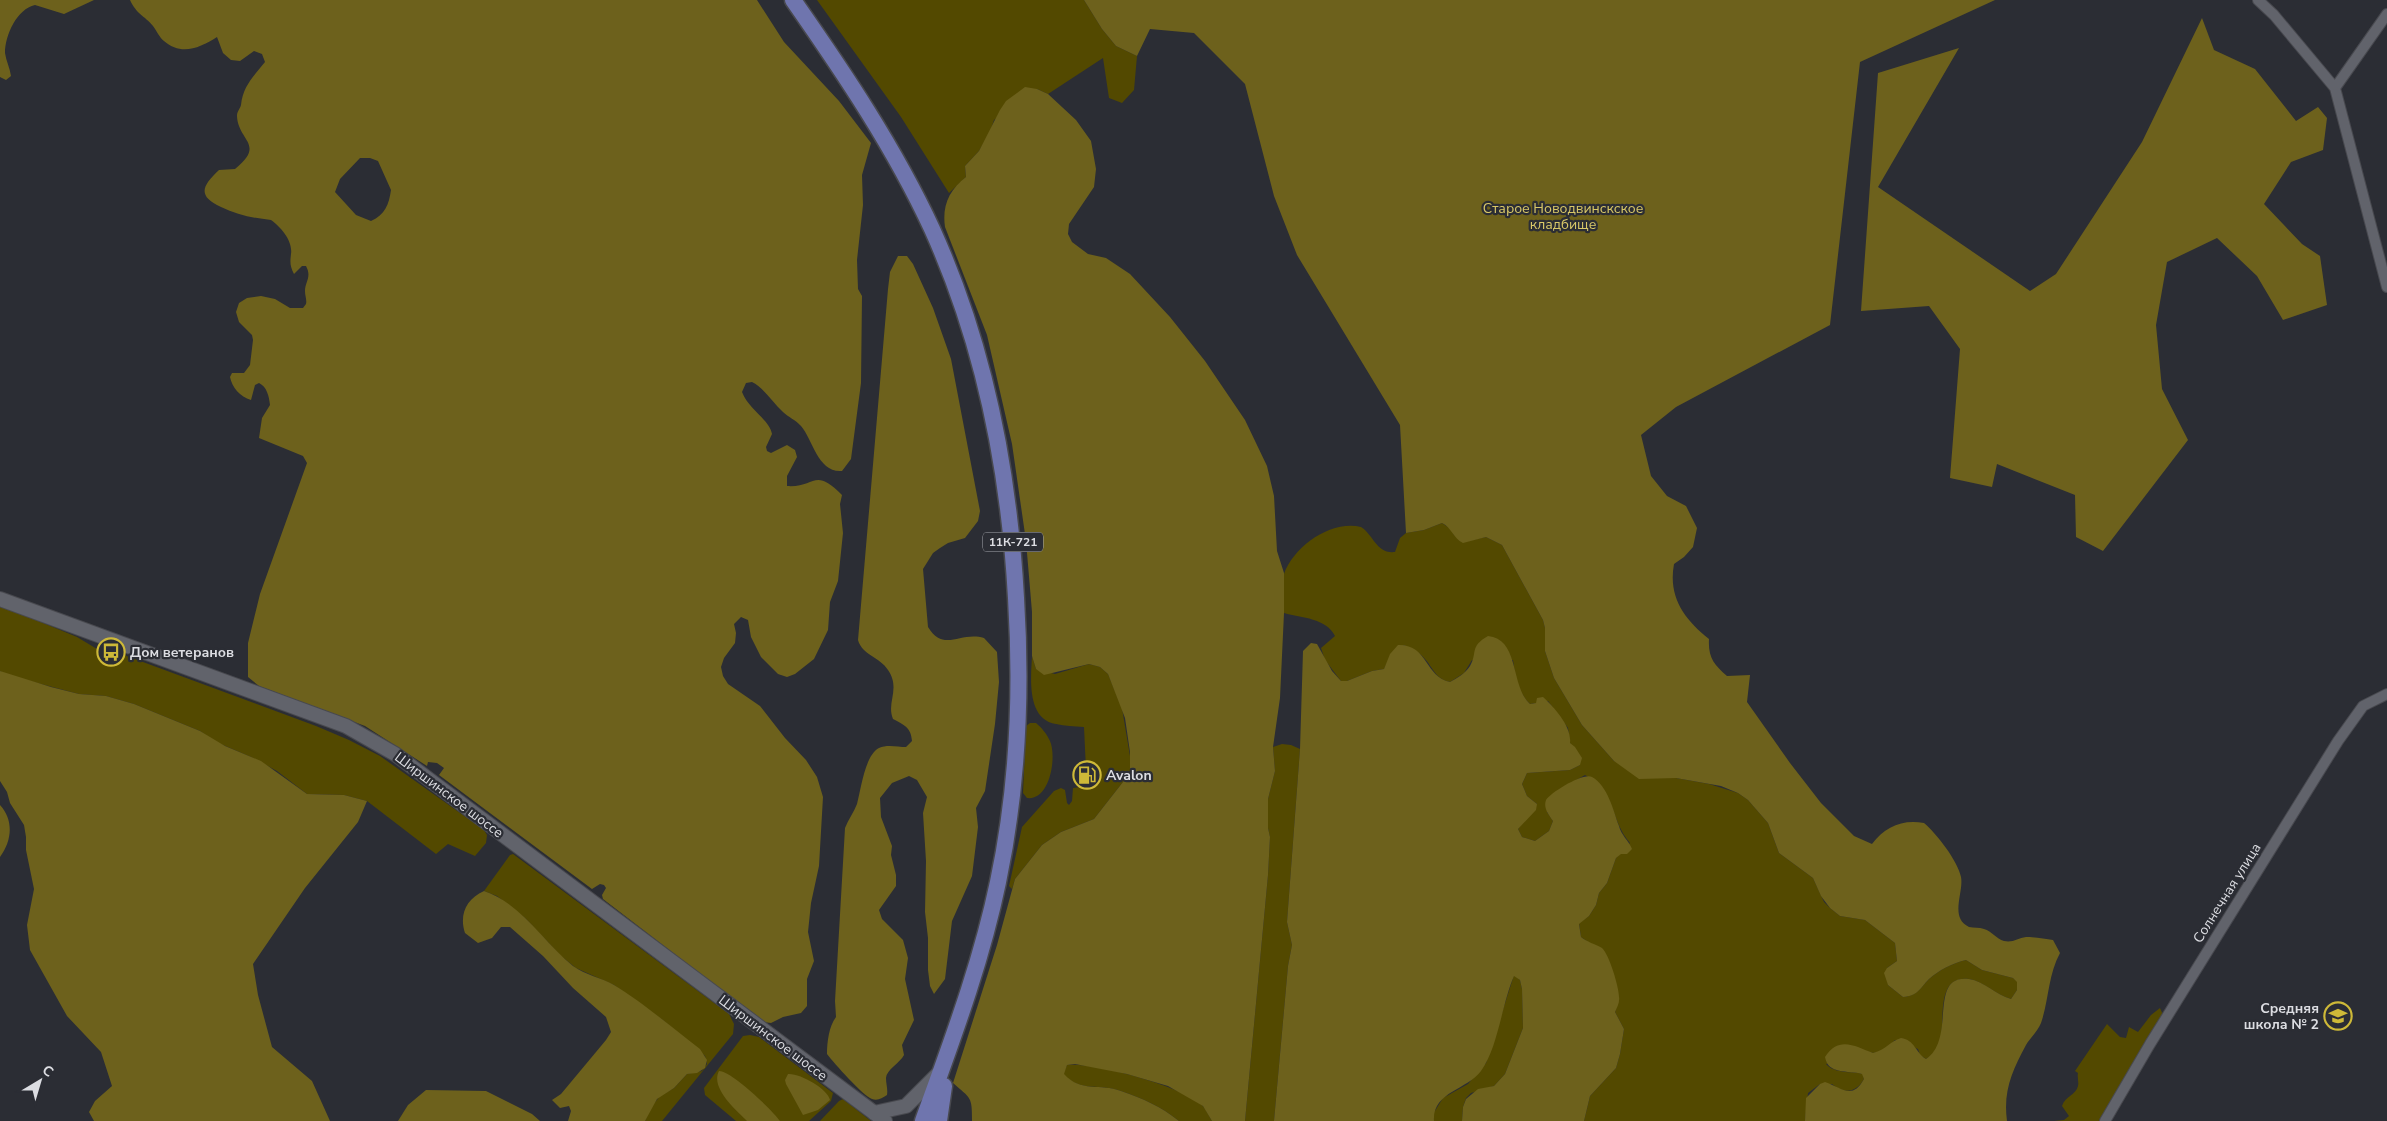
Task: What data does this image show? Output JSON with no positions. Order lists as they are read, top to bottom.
{
  "streets": {
    "main road": ["11К-721", "Ширшинское шоссе"],
    "street": ["Солнечная улица"]
  },
  "parks": ["Старое Новодвинскское кладбище"],
  "places": {
    "bus stop": ["Дом ветеранов"],
    "fuel station": ["Avalon"],
    "school or university": ["Средняя школа № 2"]
  },
  "north": "top right"
}
